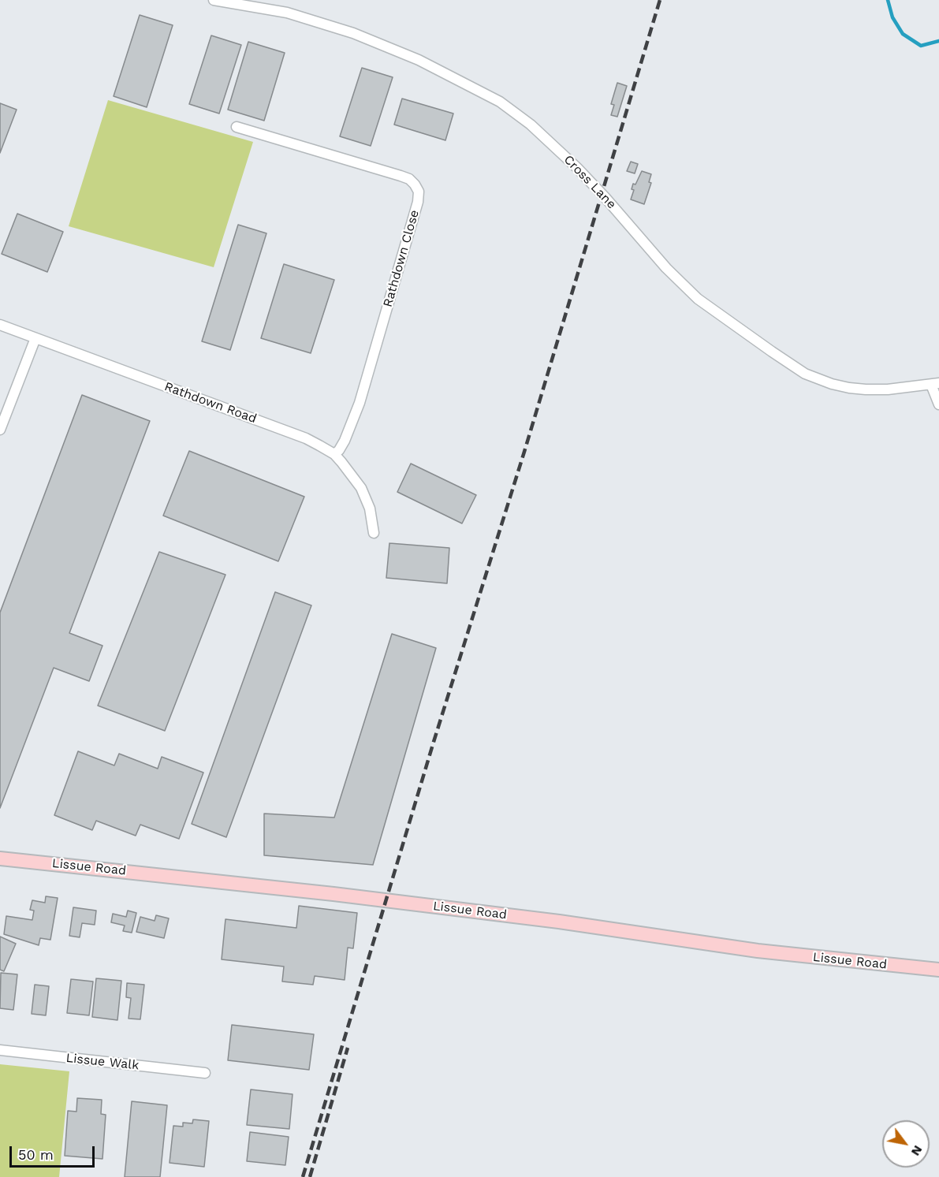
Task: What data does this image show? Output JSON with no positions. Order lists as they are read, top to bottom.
{
  "streets": {
    "street": [
      "Cross Lane",
      "Rathdown Close",
      "Rathdown Road",
      "Lissue Road",
      "Lissue Walk"
    ]
  },
  "crossings": [
    ["Rathdown Close", "Rathdown Road"]
  ],
  "scale_bar": "50 m",
  "north": "bottom right"
}
